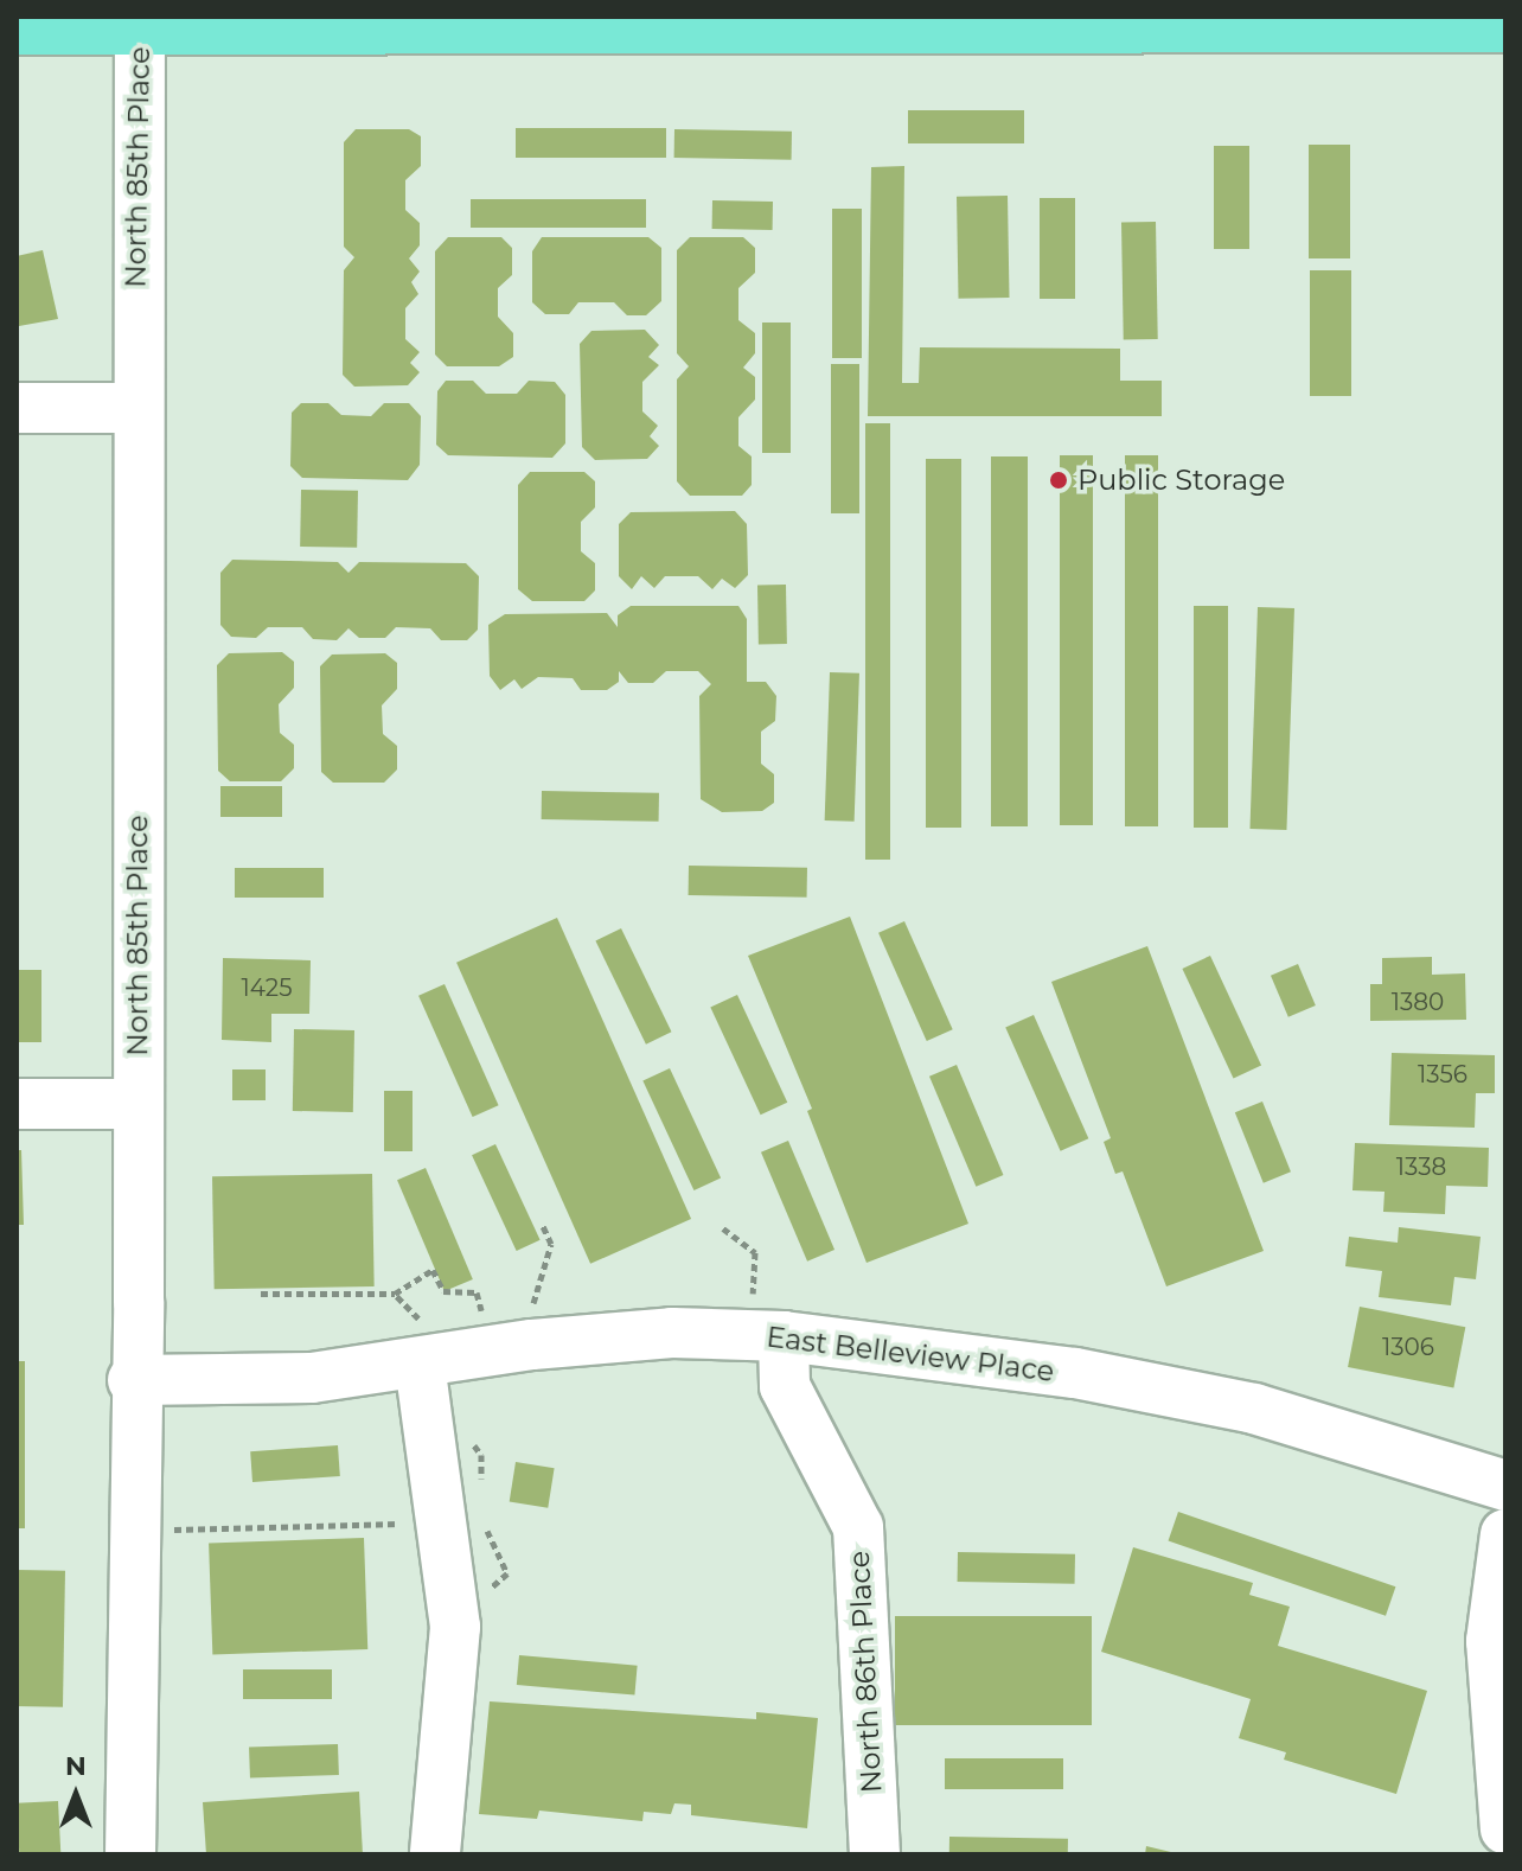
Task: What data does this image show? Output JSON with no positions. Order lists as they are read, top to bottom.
{
  "streets": {
    "street": ["North 85th Place", "East Belleview Place", "North 86th Place"]
  },
  "crossings": [
    ["North 85th Place", "East Belleview Place"],
    ["East Belleview Place", "North 86th Place"]
  ],
  "places": ["Public Storage"],
  "house_numbers": [
    "1425",
    "1380",
    "1356",
    "1338",
    "1306"
  ],
  "north": "top"
}
